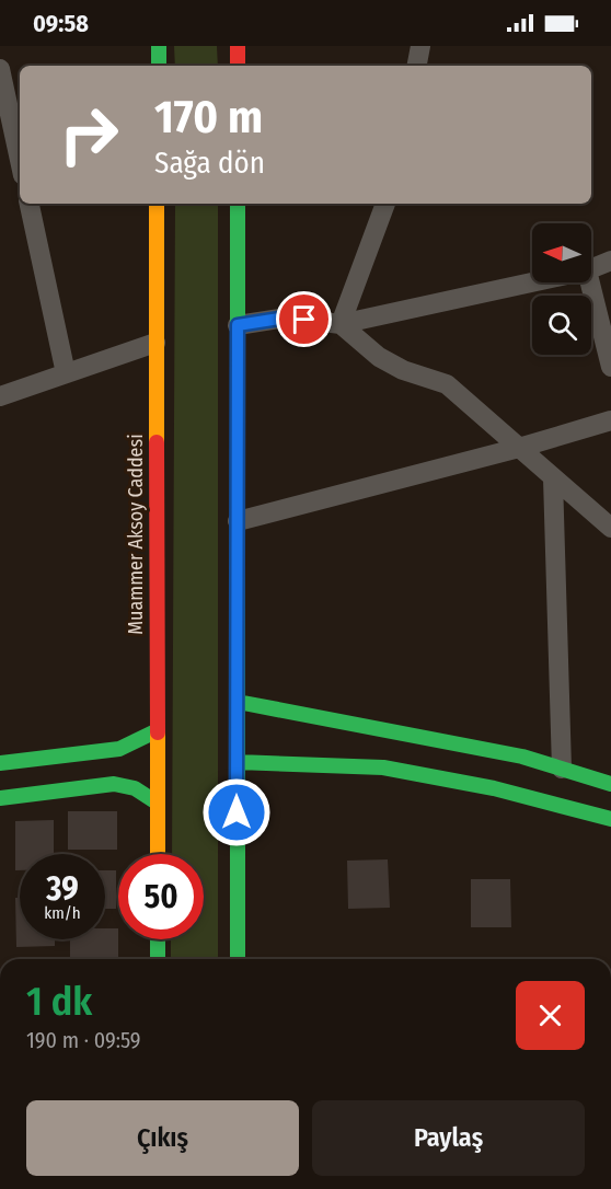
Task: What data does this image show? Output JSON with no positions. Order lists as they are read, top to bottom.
{
  "streets": {
    "main road": ["Muammer Aksoy Caddesi"]
  },
  "north": "left",
  "page": {
    "status": "09:58",
    "turn": ["170 m", "Sağa dön"],
    "speed": "39 km/h",
    "limit": "50",
    "heading": ["1 dk", "190 m · 09:59"],
    "buttons": ["Çıkış", "Paylaş"]
  }
}
